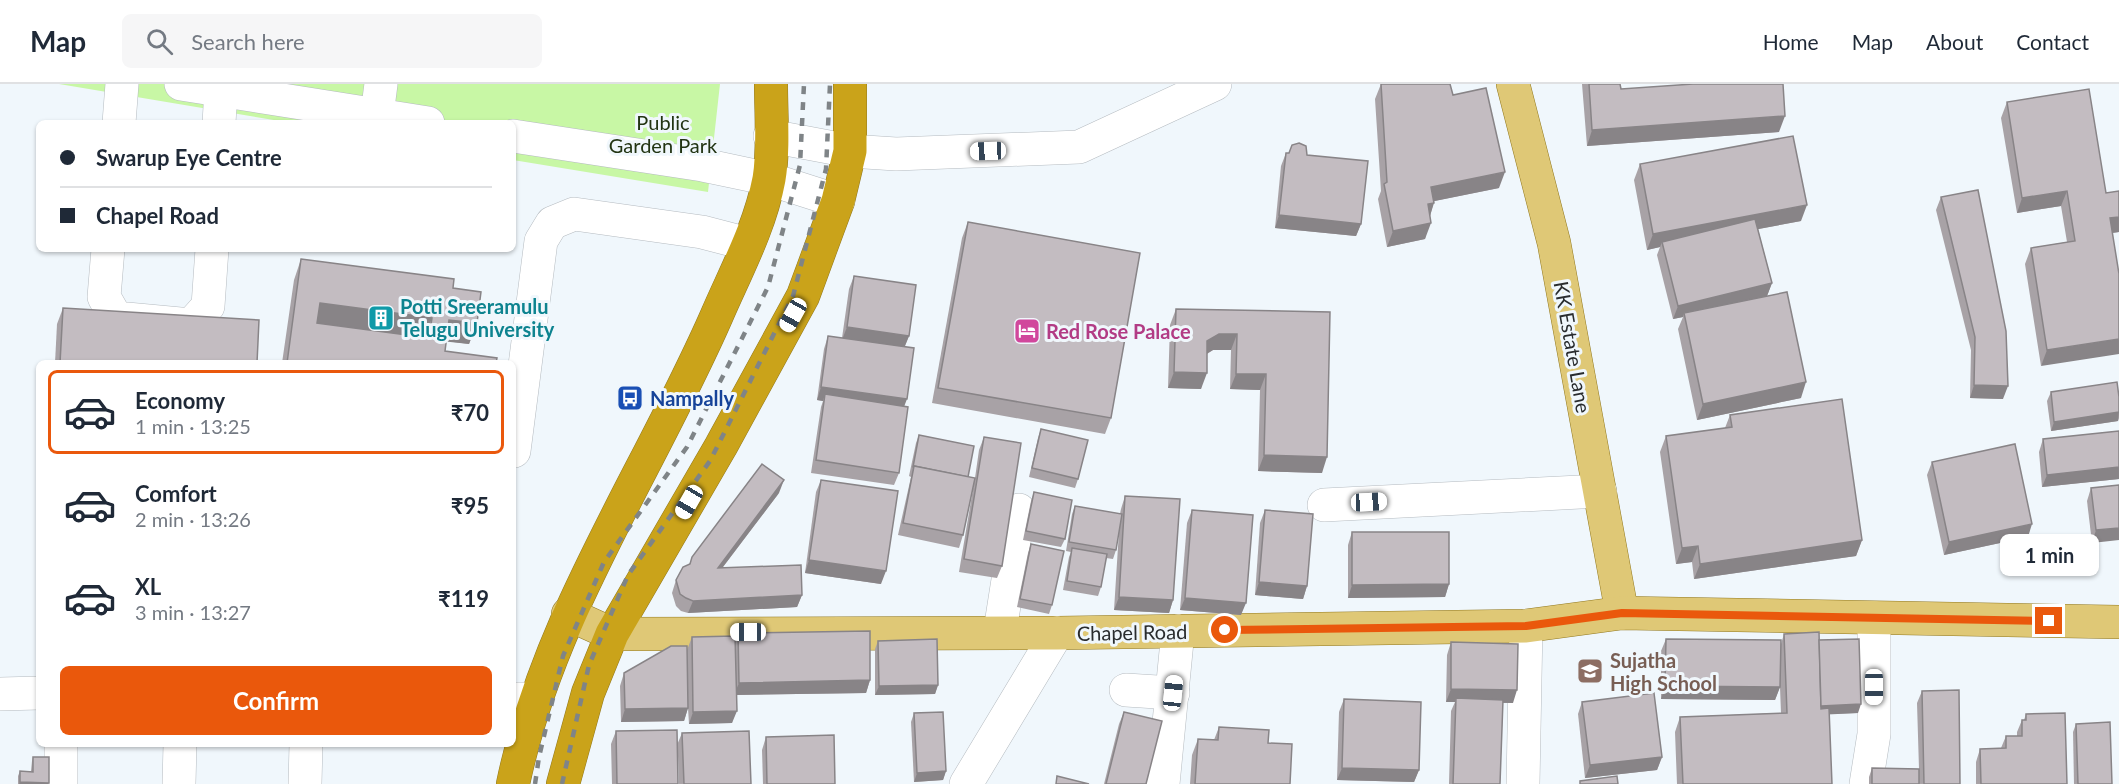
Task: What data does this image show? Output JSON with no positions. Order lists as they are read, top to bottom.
{
  "streets": {
    "main road": ["KK Estate Lane", "Chapel Road"]
  },
  "crossings": [
    ["KK Estate Lane", "Chapel Road"]
  ],
  "parks": ["Public Garden Park"],
  "places": {
    "building": ["Potti Sreeramulu Telugu University"],
    "hotel": ["Red Rose Palace"],
    "bus stop": ["Nampally"],
    "school or university": ["Sujatha High School"]
  },
  "page": {
    "header": "Map",
    "search": "Search here",
    "nav": [
      "Home",
      "Map",
      "About",
      "Contact"
    ],
    "banner": ["Swarup Eye Centre", "Chapel Road"],
    "list": [
      {
        "name": "Economy",
        "note": "1 min · 13:25",
        "value": "₹70"
      },
      {
        "name": "Comfort",
        "note": "2 min · 13:26",
        "value": "₹95"
      },
      {
        "name": "XL",
        "note": "3 min · 13:27",
        "value": "₹119"
      }
    ],
    "bubble": "1 min",
    "buttons": "Confirm"
  }
}
